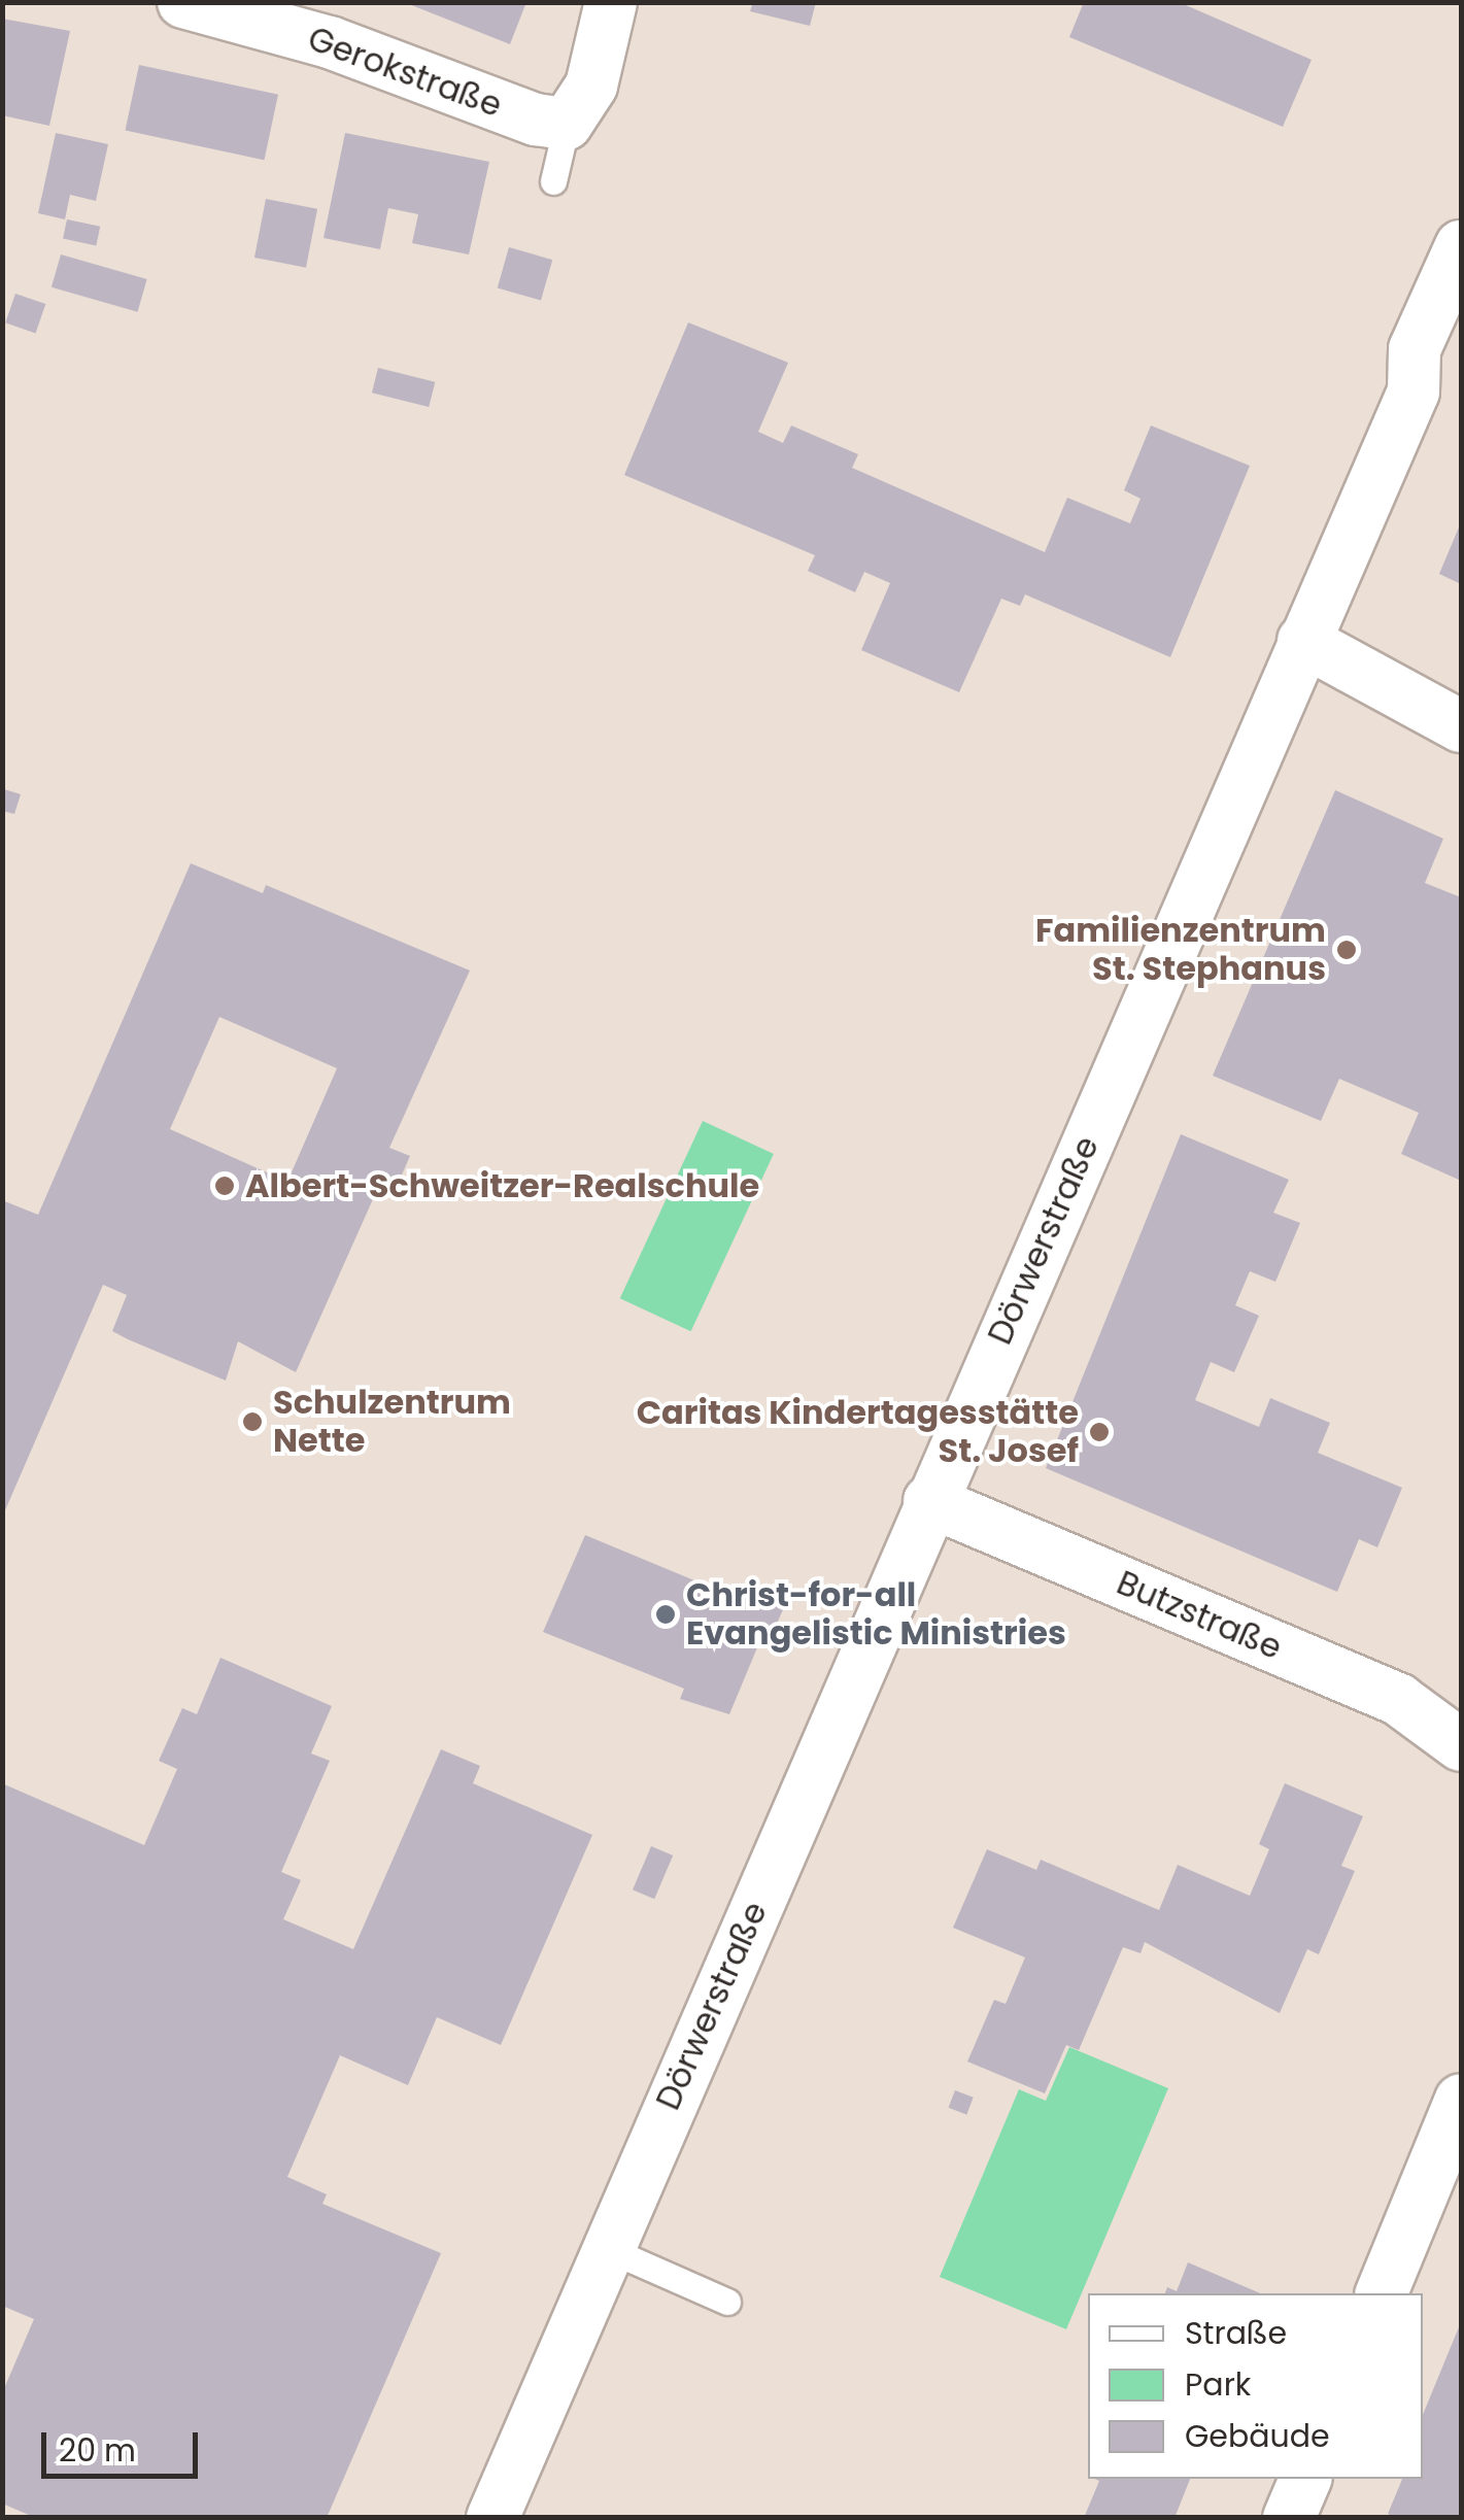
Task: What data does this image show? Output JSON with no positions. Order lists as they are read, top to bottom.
{
  "streets": {
    "street": ["Gerokstraße", "Dörwerstraße", "Butzstraße"]
  },
  "crossings": [
    ["Dörwerstraße", "Butzstraße"]
  ],
  "places": [
    "Familienzentrum St. Stephanus",
    "Albert-Schweitzer-Realschule",
    "Schulzentrum Nette",
    "Caritas Kindertagesstätte St. Josef",
    "Christ-for-all Evangelistic Ministries"
  ],
  "legend": ["Straße", "Park", "Gebäude"],
  "scale_bar": "20 m"
}
